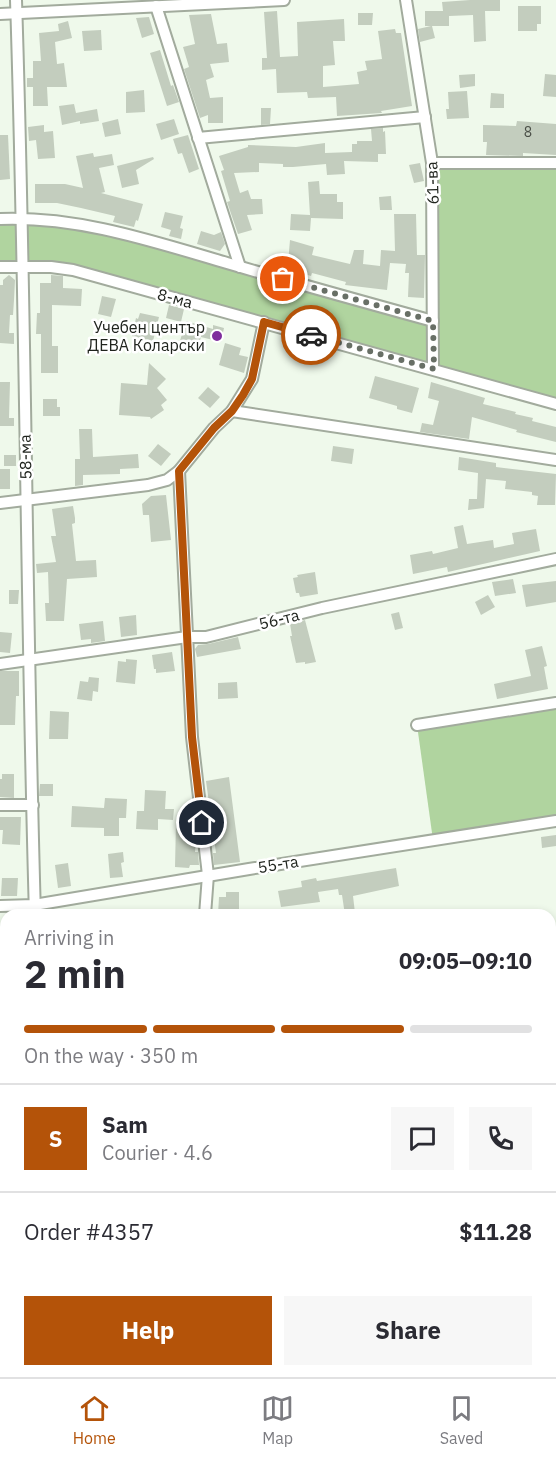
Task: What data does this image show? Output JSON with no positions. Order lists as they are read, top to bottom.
{
  "streets": {
    "street": [
      "61-ва",
      "8-ма",
      "58-ма",
      "56-та",
      "55-та"
    ]
  },
  "crossings": [
    ["61-ва", "8-ма"],
    ["8-ма", "58-ма"],
    ["58-ма", "56-та"]
  ],
  "places": ["Учебен център ДЕВА Коларски"],
  "house_numbers": ["8"],
  "page": {
    "heading": ["2 min", "Arriving in", "09:05–09:10"],
    "panel": [
      "Sam",
      "Courier · 4.6",
      "Order #4357",
      "$11.28"
    ],
    "bar": "On the way · 350 m",
    "round": "S",
    "buttons": ["Help", "Share"],
    "tabs": ["Home", "Map", "Saved"]
  }
}
